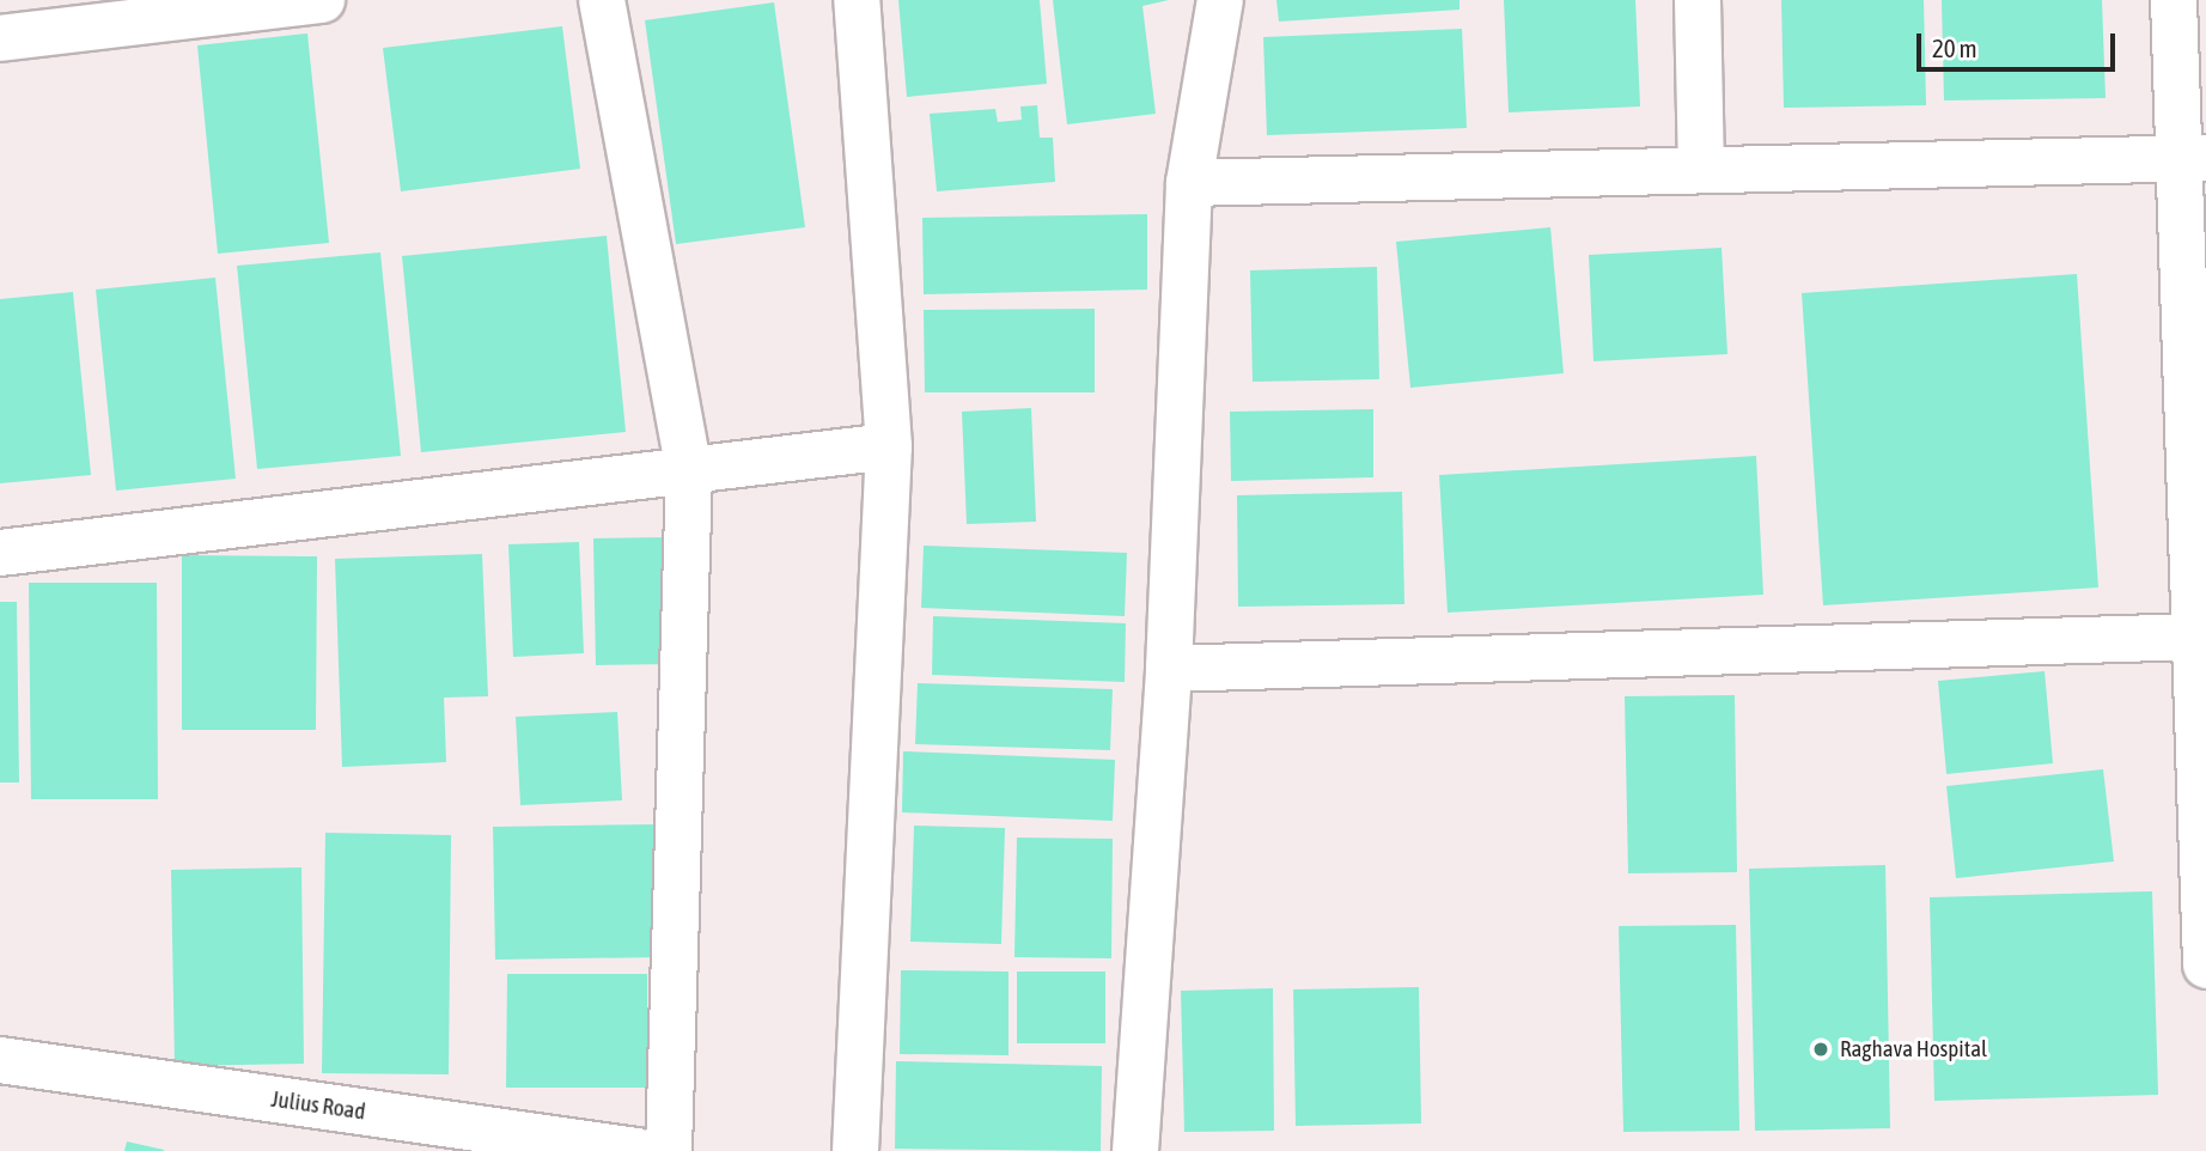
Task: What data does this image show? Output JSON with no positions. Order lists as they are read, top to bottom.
{
  "streets": {
    "street": ["Julius Road"]
  },
  "places": ["Raghava Hospital"],
  "scale_bar": "20 m"
}
